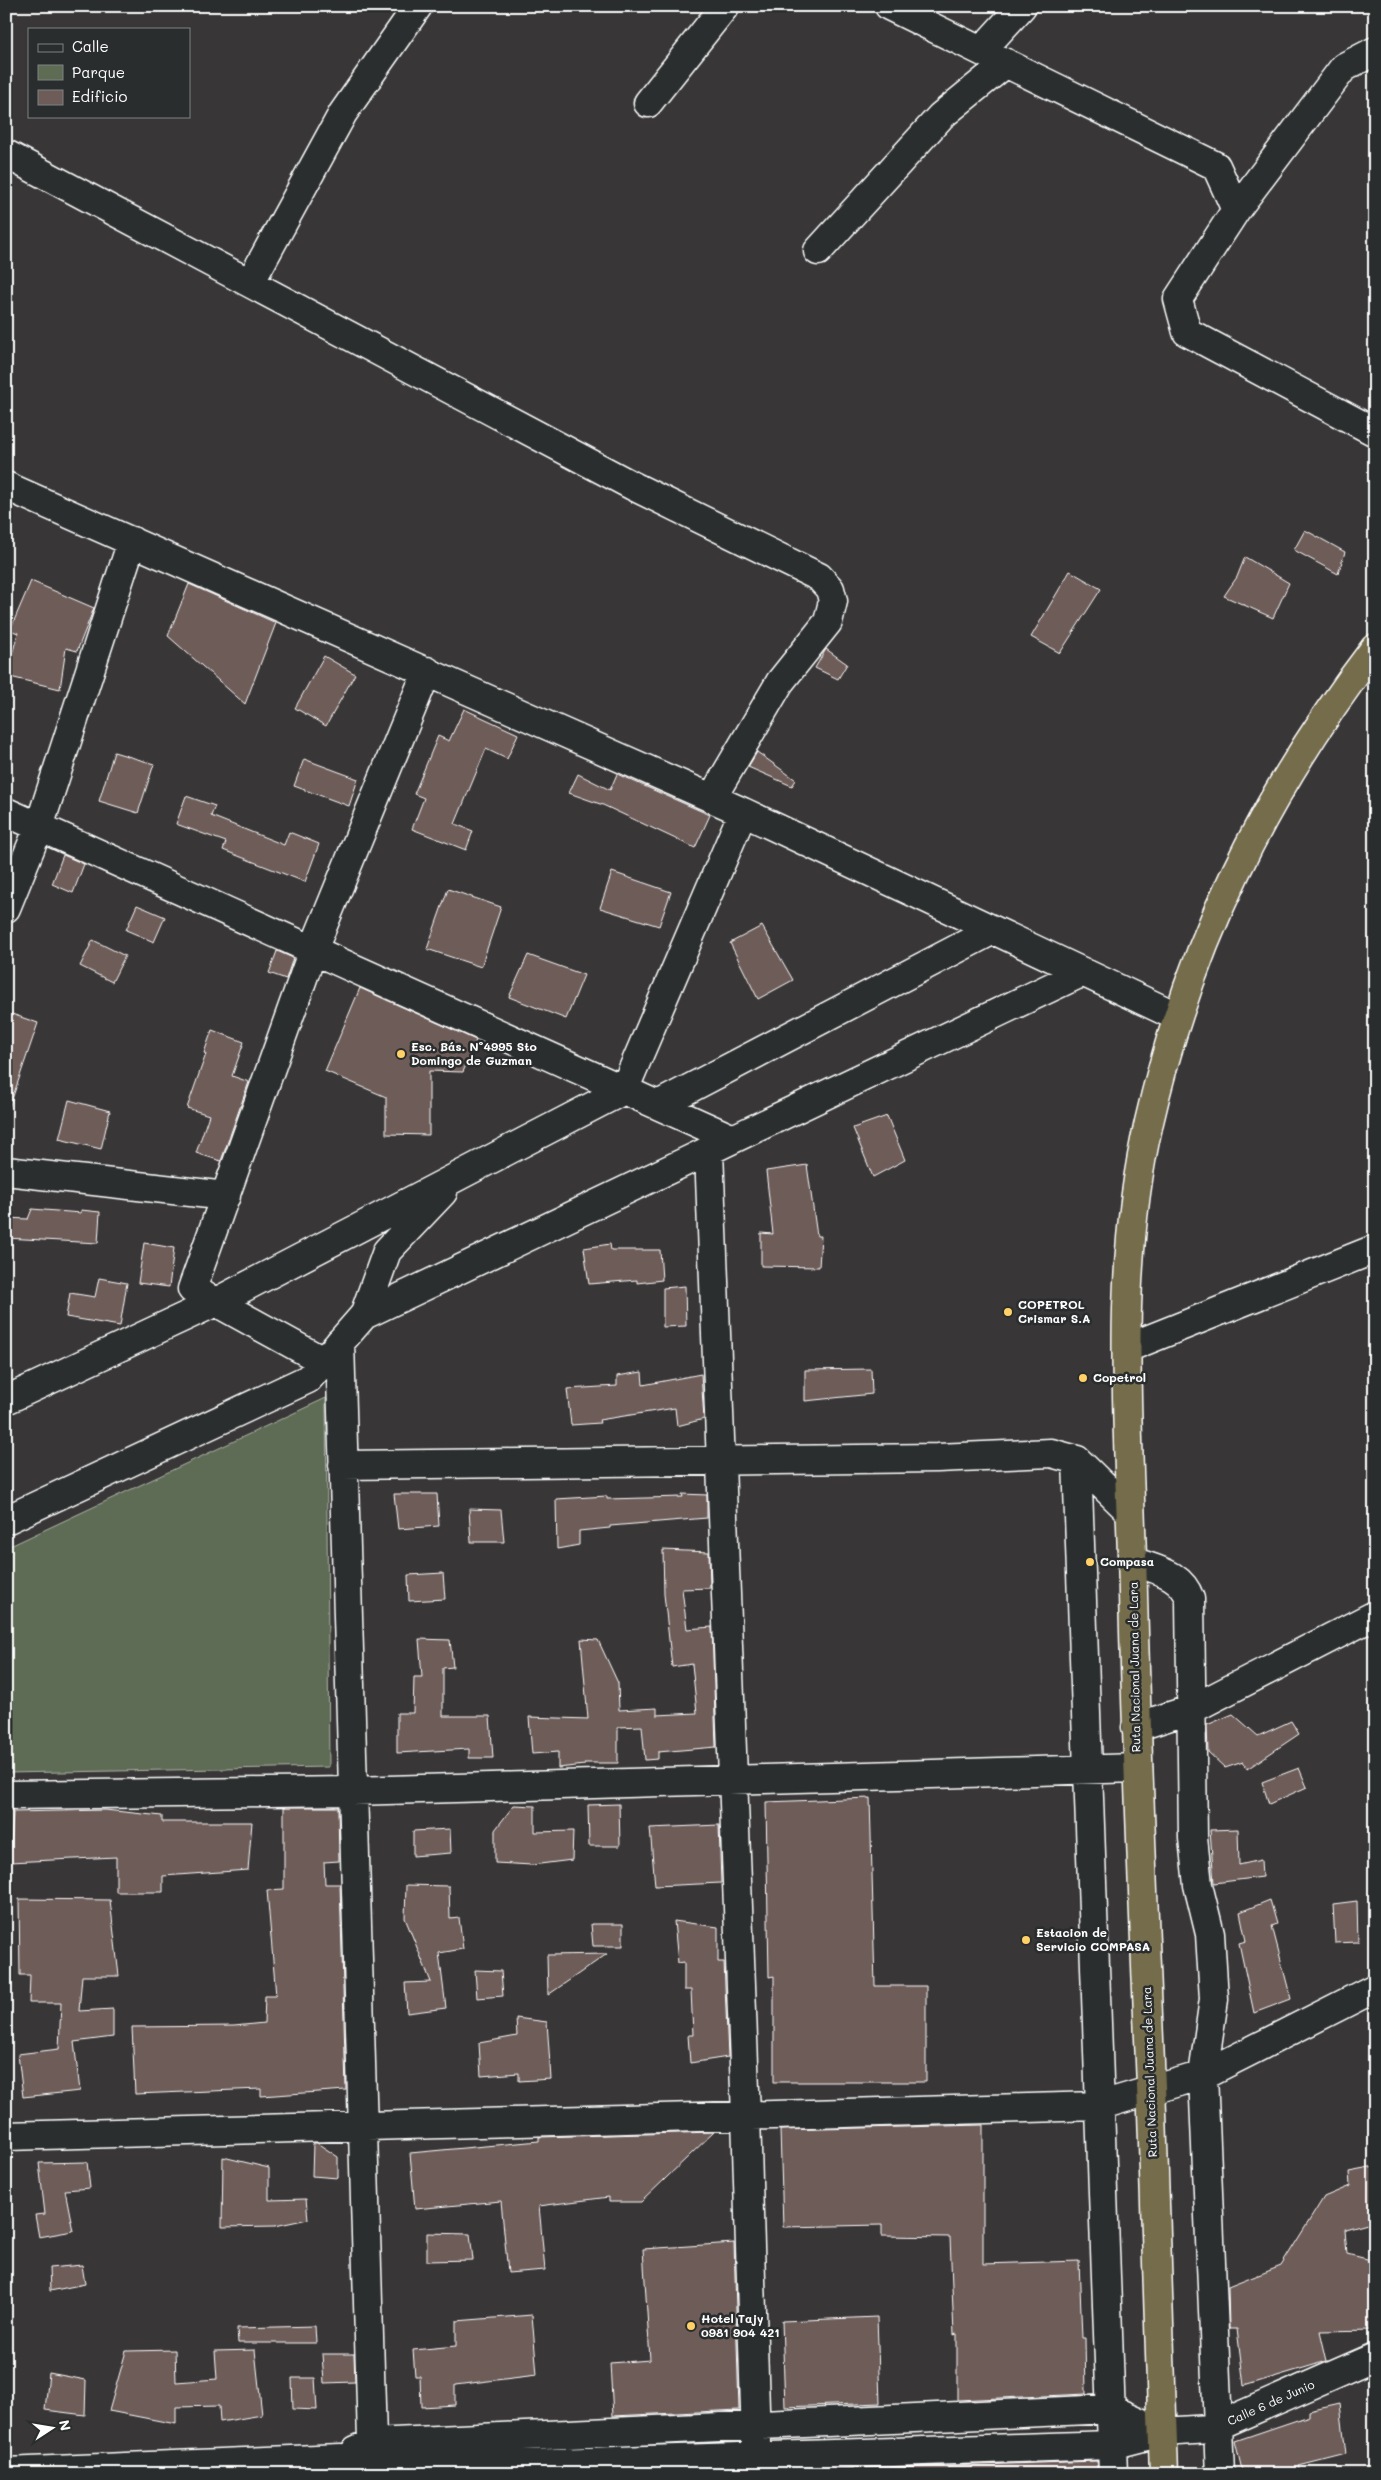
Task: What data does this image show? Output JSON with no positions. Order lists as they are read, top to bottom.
{
  "streets": {
    "highway": ["Ruta Nacional Juana de Lara"],
    "street": ["Calle 6 de Junio"]
  },
  "crossings": [
    ["Ruta Nacional Juana de Lara", "Calle 6 de Junio"]
  ],
  "places": [
    "Esc. Bás. N°4995 Sto Domingo de Guzman",
    "COPETROL Crismar S.A",
    "Copetrol",
    "Compasa",
    "Estacion de Servicio COMPASA",
    "Hotel Tajy 0981 904 421"
  ],
  "legend": ["Calle", "Parque", "Edificio"],
  "north": "right"
}
